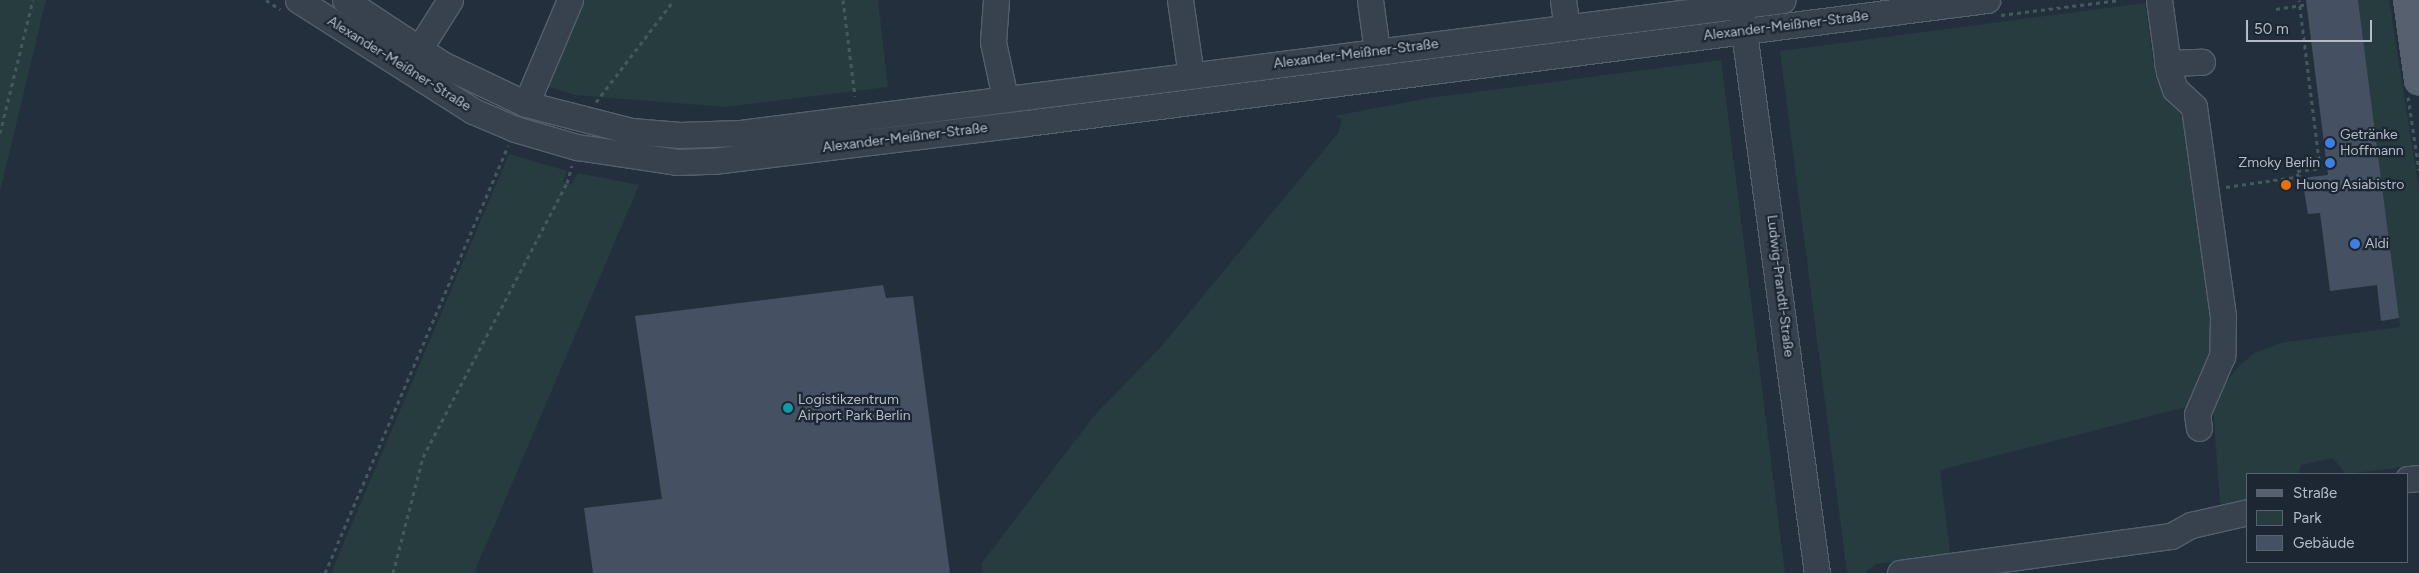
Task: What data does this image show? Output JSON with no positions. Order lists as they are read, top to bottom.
{
  "streets": {
    "street": ["Alexander-Meißner-Straße", "Ludwig-Prandtl-Straße"]
  },
  "crossings": [
    ["Alexander-Meißner-Straße", "Ludwig-Prandtl-Straße"]
  ],
  "places": [
    "Getränke Hoffmann",
    "Zmoky Berlin",
    "Huong Asiabistro",
    "Aldi",
    "Logistikzentrum Airport Park Berlin"
  ],
  "legend": ["Straße", "Park", "Gebäude"],
  "scale_bar": "50 m"
}
